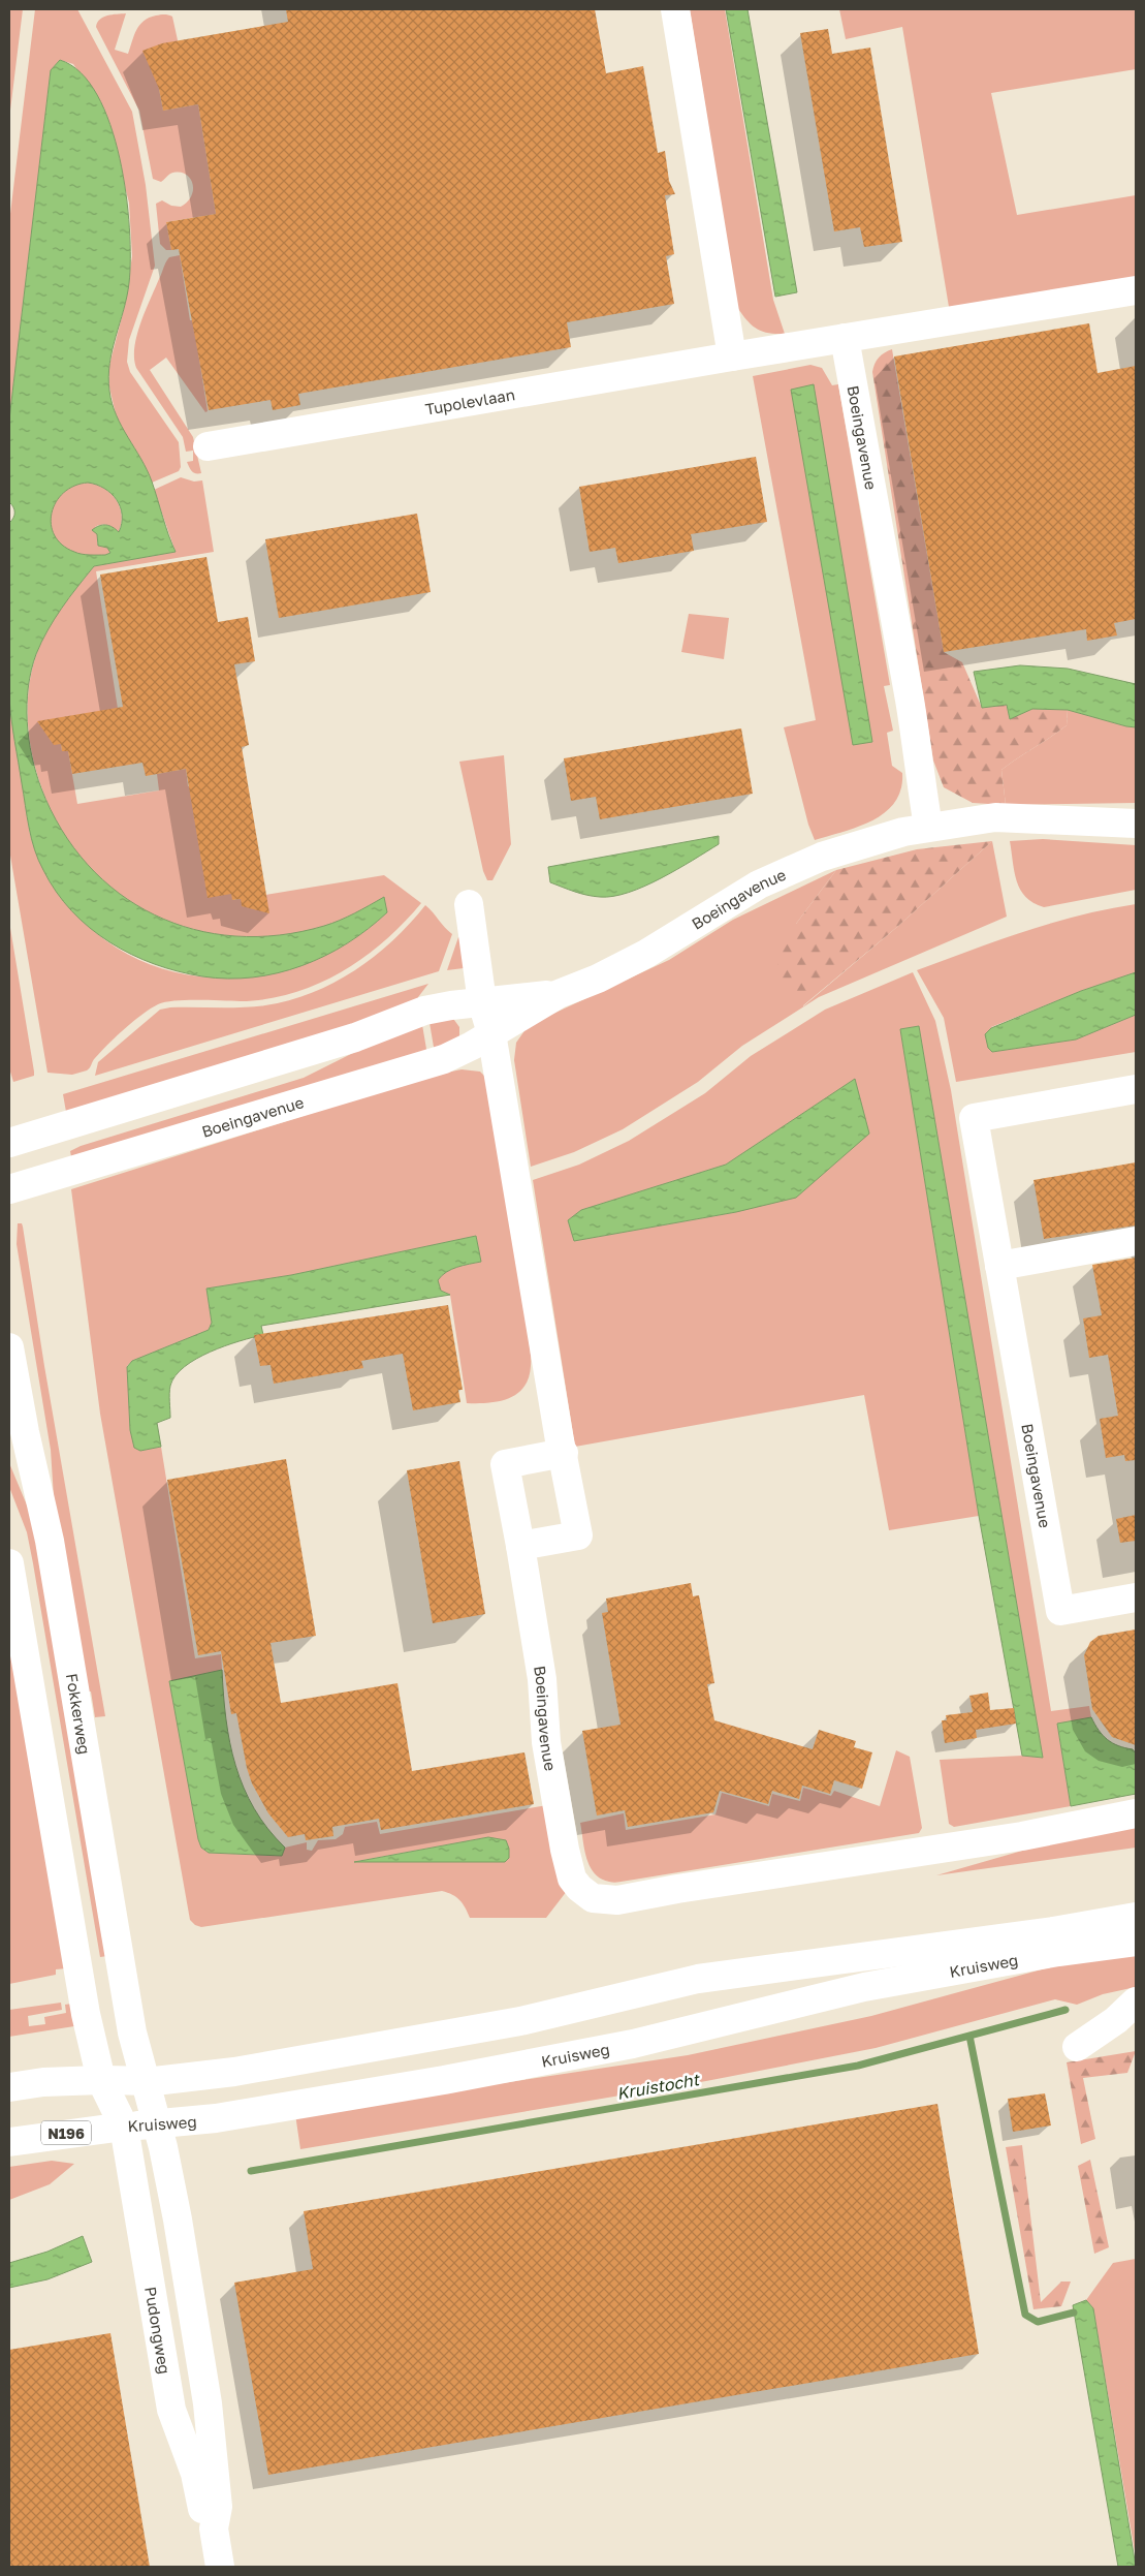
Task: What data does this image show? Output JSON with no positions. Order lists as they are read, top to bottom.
{
  "streets": {
    "street": [
      "Tupolevlaan",
      "Boeingavenue",
      "Fokkerweg",
      "Kruisweg",
      "N196",
      "Pudongweg"
    ]
  },
  "crossings": [
    ["Tupolevlaan", "Boeingavenue"],
    ["Fokkerweg", "Kruisweg"],
    ["Fokkerweg", "Pudongweg"],
    ["Kruisweg", "Pudongweg"]
  ],
  "water": ["Kruistocht"]
}
